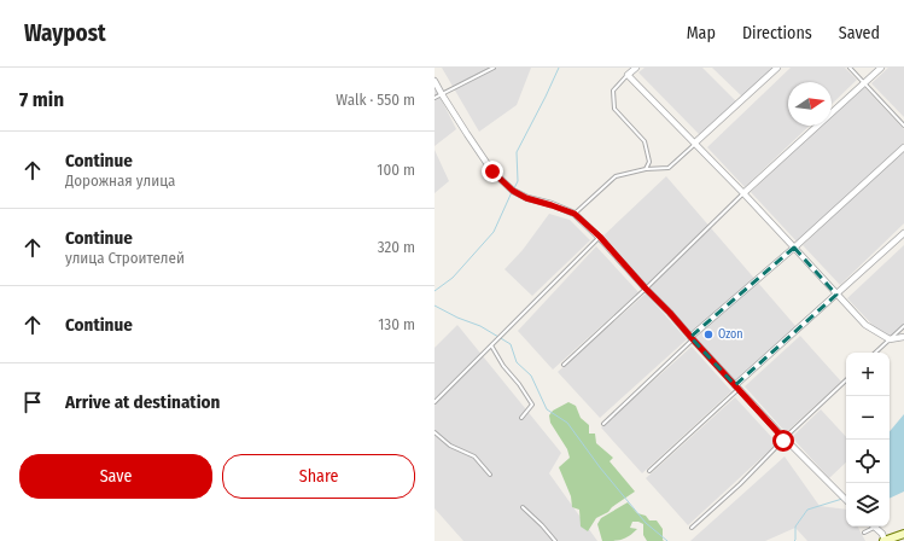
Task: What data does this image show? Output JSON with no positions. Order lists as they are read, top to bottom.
{
  "places": ["Ozon"],
  "north": "right",
  "page": {
    "header": "Waypost",
    "nav": ["Map", "Directions", "Saved"],
    "heading": ["7 min", "Walk · 550 m"],
    "list": [
      ["Continue", "Дорожная улица", "100 m"],
      ["Continue", "улица Строителей", "320 m"],
      ["Continue", "130 m"],
      "Arrive at destination"
    ],
    "map_buttons": ["+", "−"],
    "buttons": ["Save", "Share"]
  }
}
